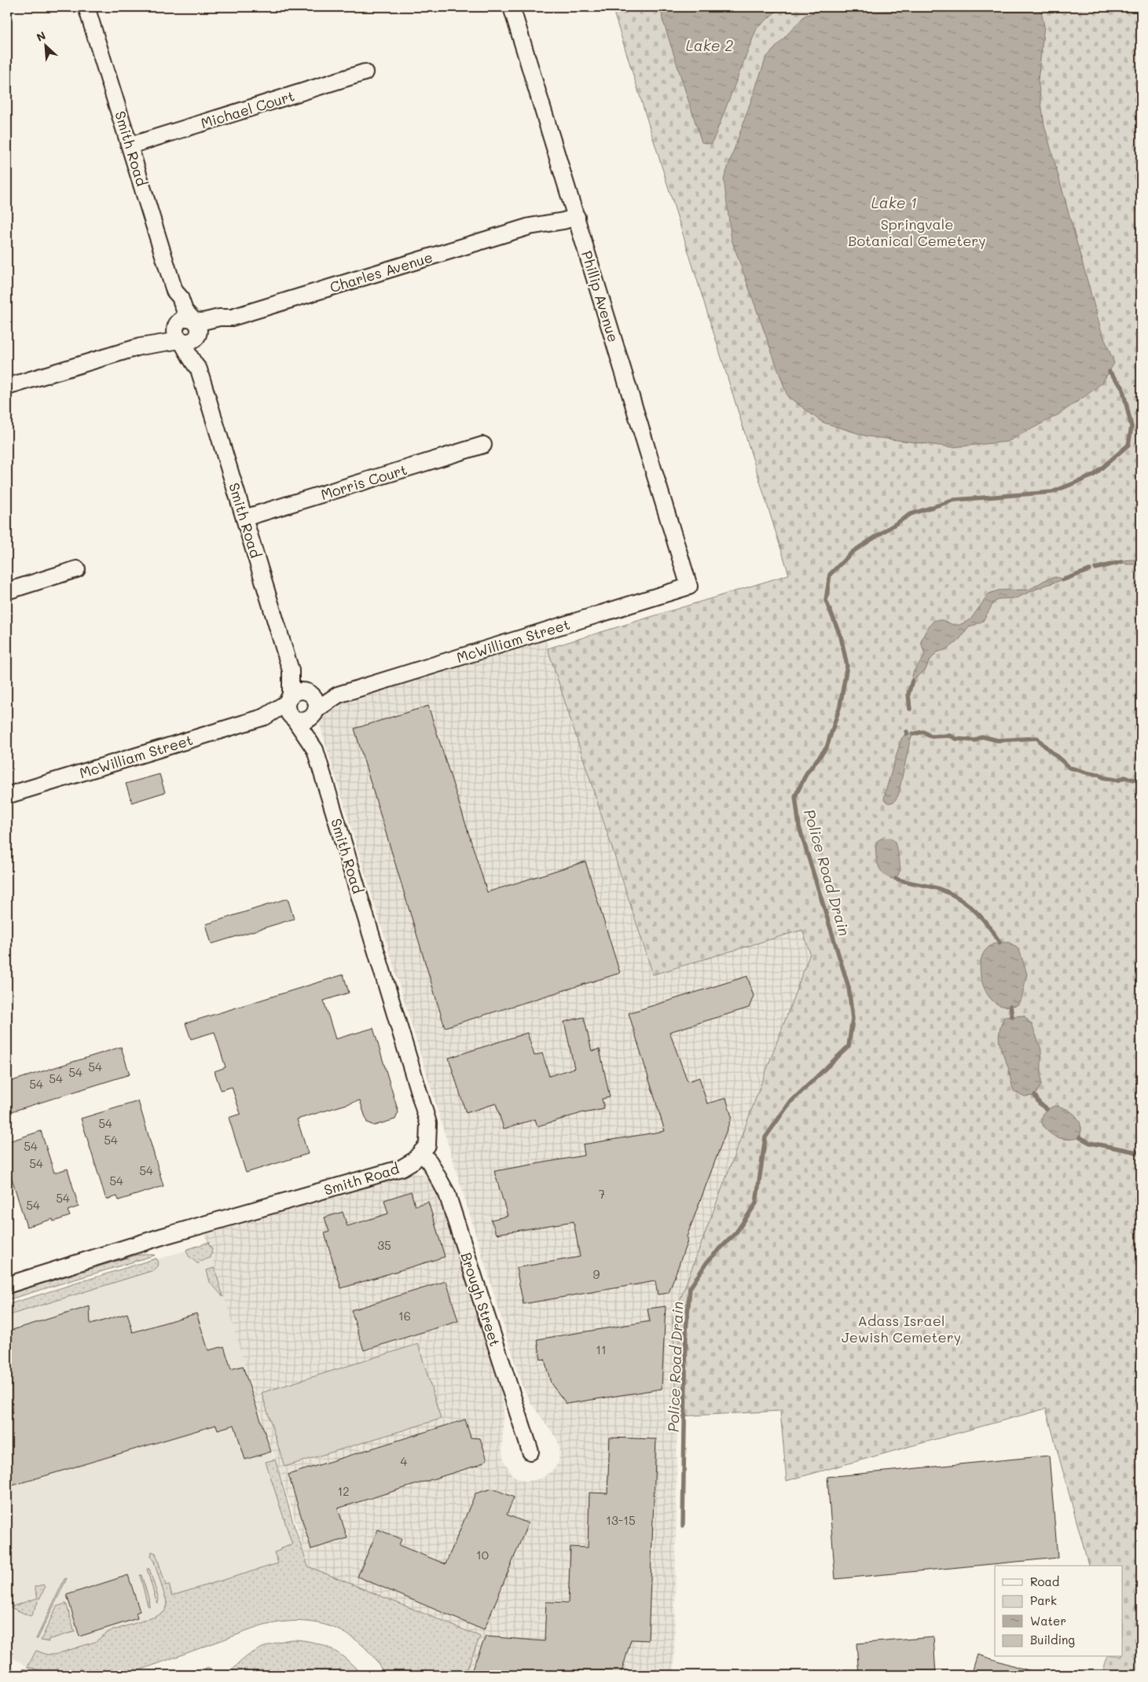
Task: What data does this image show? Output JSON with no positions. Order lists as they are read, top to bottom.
{
  "streets": {
    "street": [
      "Michael Court",
      "Smith Road",
      "Charles Avenue",
      "Phillip Avenue",
      "Morris Court",
      "McWilliam Street",
      "Brough Street"
    ]
  },
  "crossings": [
    ["Michael Court", "Smith Road"],
    ["Smith Road", "Charles Avenue"],
    ["Smith Road", "Morris Court"],
    ["Smith Road", "McWilliam Street"],
    ["Smith Road", "Brough Street"],
    ["Charles Avenue", "Phillip Avenue"],
    ["Phillip Avenue", "McWilliam Street"]
  ],
  "water": ["Lake 2", "Lake 1", "Police Road Drain"],
  "parks": ["Springvale Botanical Cemetery", "Adass Israel Jewish Cemetery"],
  "house_numbers": [
    "54",
    "54",
    "54",
    "54",
    "54",
    "54",
    "54",
    "54",
    "54",
    "54",
    "7",
    "54",
    "54",
    "35",
    "9",
    "16",
    "11",
    "4",
    "12",
    "13-15",
    "10"
  ],
  "legend": [
    "Road",
    "Park",
    "Water",
    "Building"
  ],
  "north": "top left"
}
